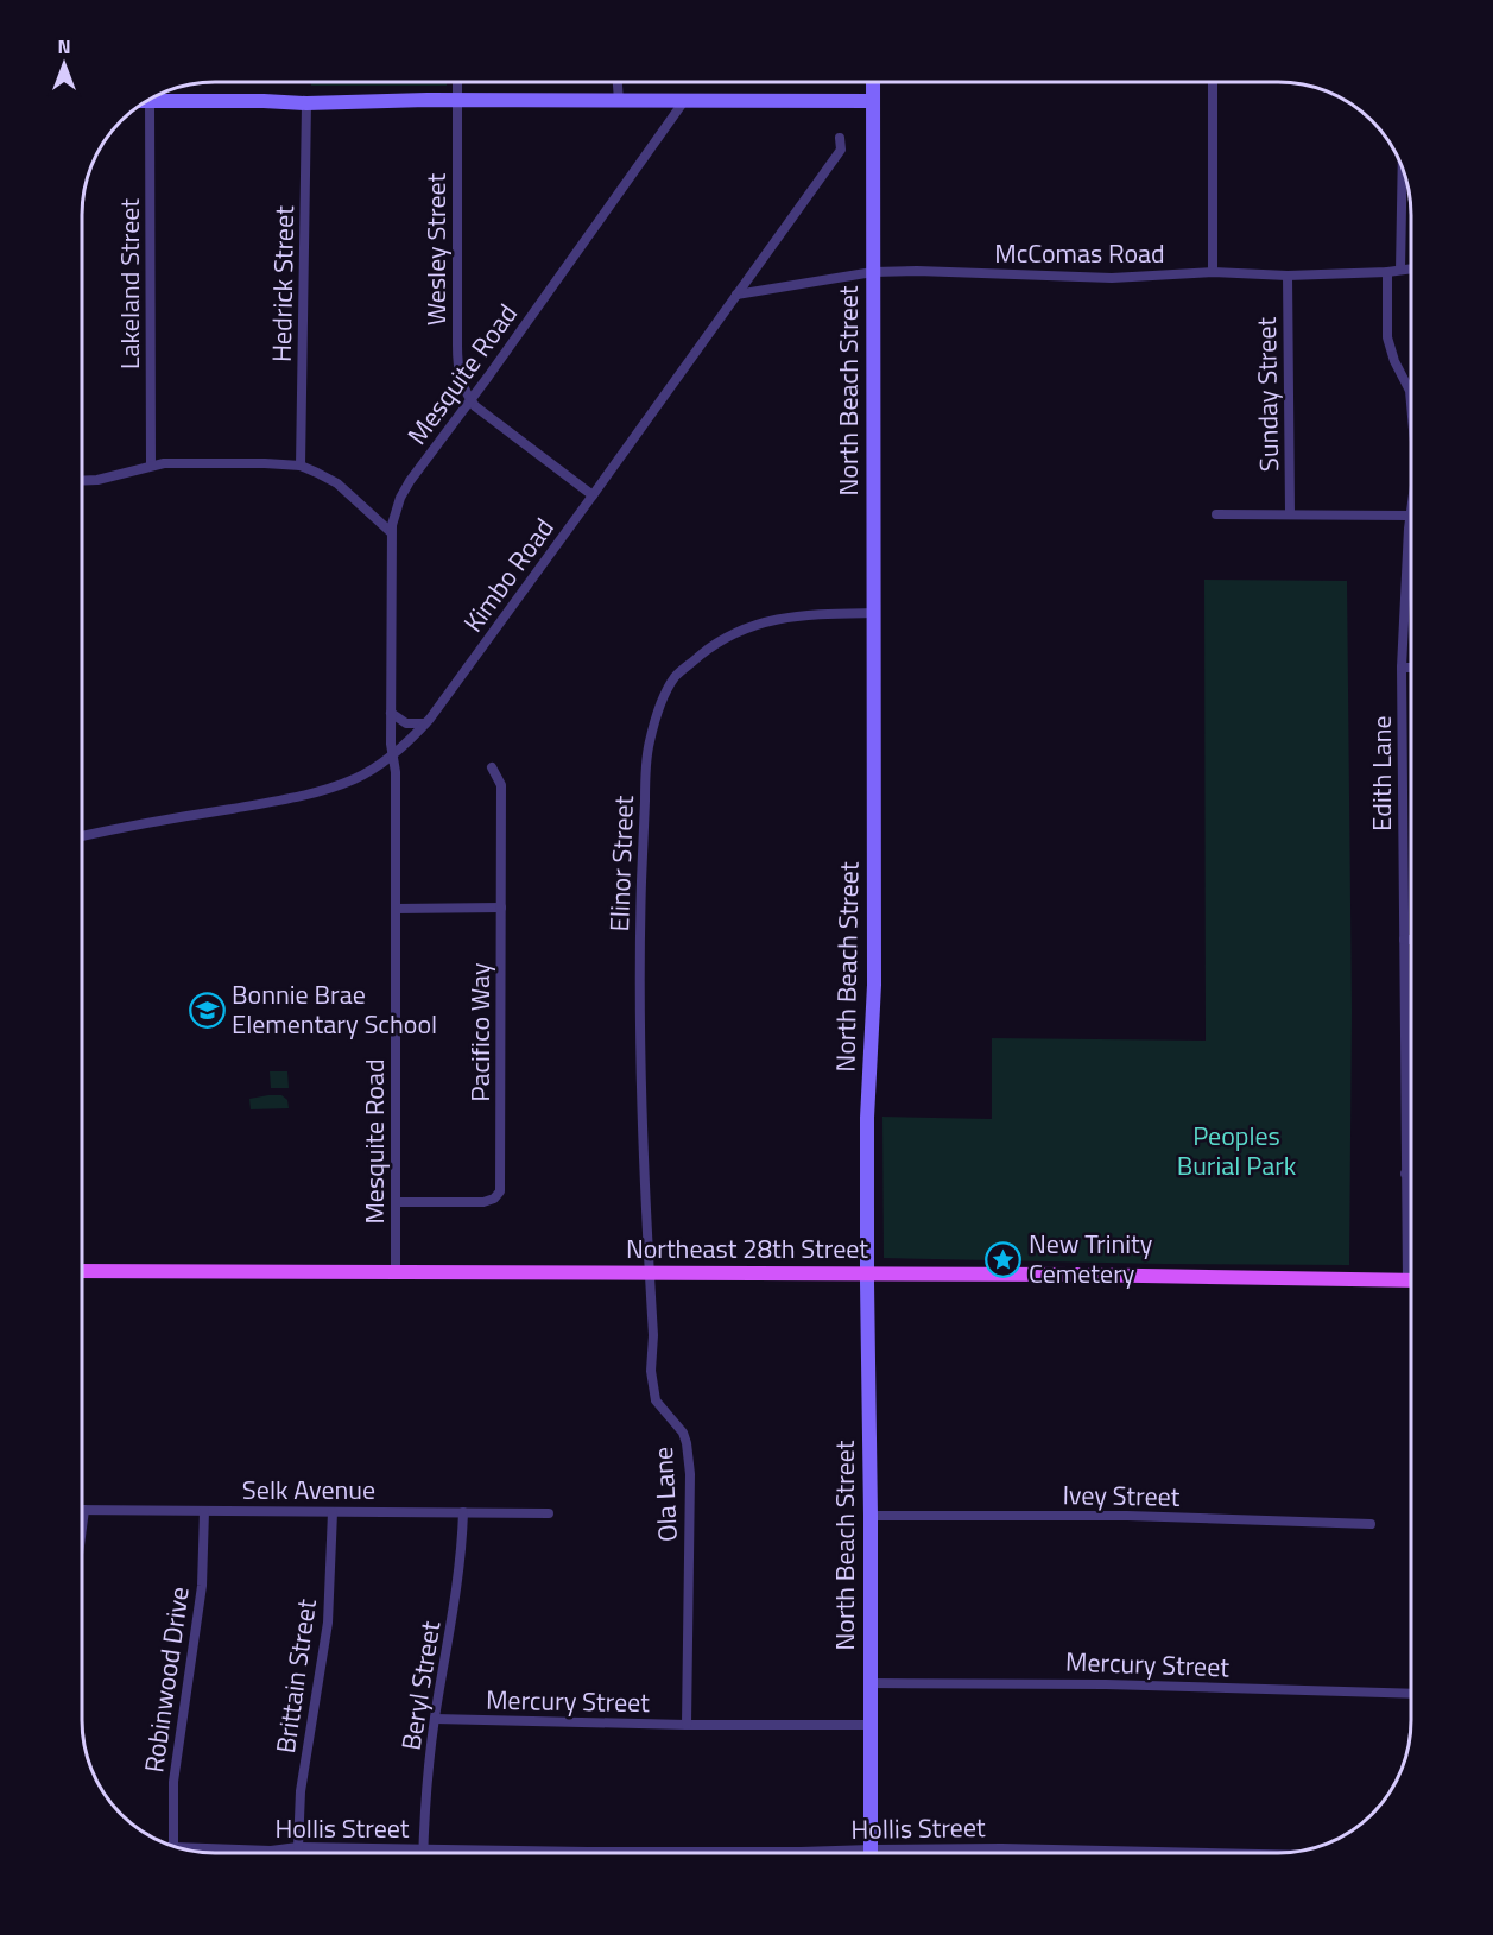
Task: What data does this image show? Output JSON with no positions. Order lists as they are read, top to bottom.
{
  "streets": {
    "main road": ["North Beach Street", "Northeast 28th Street"],
    "street": [
      "Wesley Street",
      "McComas Road",
      "Lakeland Street",
      "Hedrick Street",
      "Mesquite Road",
      "Sunday Street",
      "Kimbo Road",
      "Edith Lane",
      "Elinor Street",
      "Pacifico Way",
      "Selk Avenue",
      "Ola Lane",
      "Ivey Street",
      "Mercury Street",
      "Brittain Street",
      "Robinwood Drive",
      "Beryl Street",
      "Hollis Street"
    ]
  },
  "crossings": [
    ["Wesley Street", "Mesquite Road"],
    ["McComas Road", "North Beach Street"],
    ["McComas Road", "Sunday Street"],
    ["McComas Road", "Kimbo Road"],
    ["McComas Road", "Edith Lane"],
    ["Mesquite Road", "Kimbo Road"],
    ["Mesquite Road", "Pacifico Way"],
    ["Mesquite Road", "Northeast 28th Street"],
    ["North Beach Street", "Elinor Street"],
    ["North Beach Street", "Northeast 28th Street"],
    ["North Beach Street", "Ivey Street"],
    ["North Beach Street", "Mercury Street"],
    ["North Beach Street", "Hollis Street"],
    ["Edith Lane", "Northeast 28th Street"],
    ["Elinor Street", "Northeast 28th Street"],
    ["Elinor Street", "Ola Lane"],
    ["Northeast 28th Street", "Ola Lane"],
    ["Selk Avenue", "Brittain Street"],
    ["Selk Avenue", "Robinwood Drive"],
    ["Selk Avenue", "Beryl Street"],
    ["Ola Lane", "Mercury Street"],
    ["Mercury Street", "Beryl Street"],
    ["Brittain Street", "Hollis Street"],
    ["Beryl Street", "Hollis Street"]
  ],
  "parks": ["Peoples Burial Park"],
  "places": {
    "school or university": ["Bonnie Brae Elementary School"],
    "place": ["New Trinity Cemetery"]
  },
  "north": "top"
}
